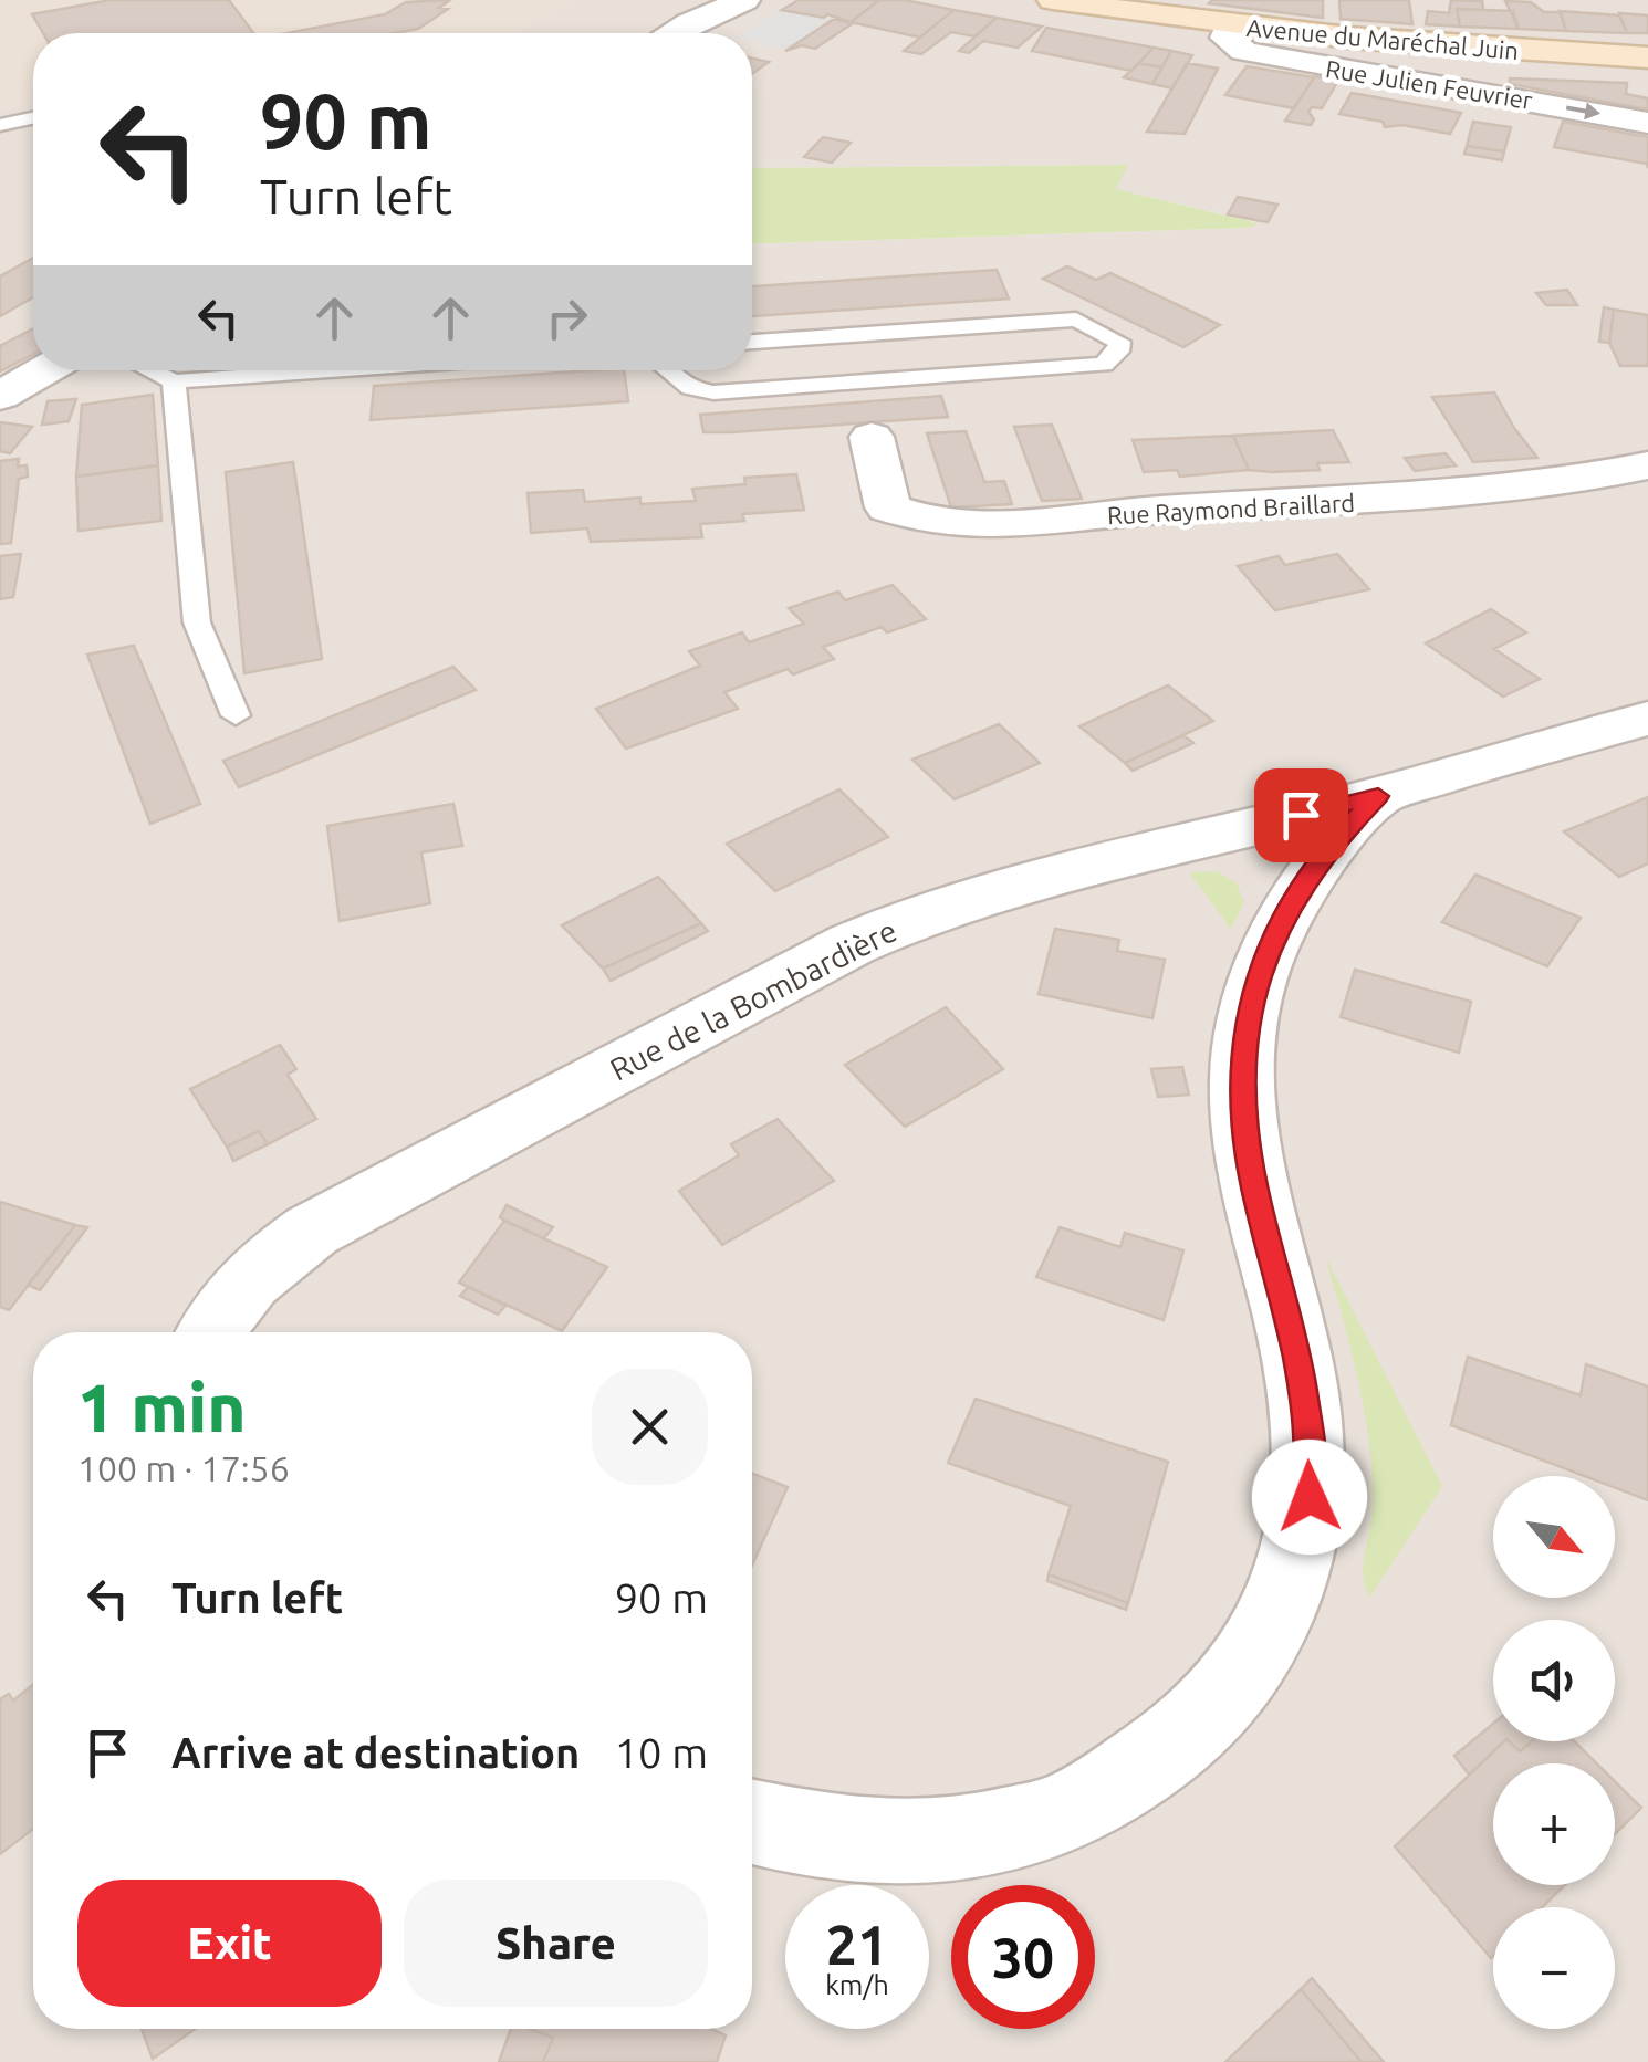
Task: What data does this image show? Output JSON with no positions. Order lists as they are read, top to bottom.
{
  "streets": {
    "main road": ["Avenue du Maréchal Juin"],
    "street": ["Rue Julien Feuvrier", "Rue Raymond Braillard", "Rue de la Bombardière"]
  },
  "crossings": [
    ["Avenue du Maréchal Juin", "Rue Julien Feuvrier"]
  ],
  "one_way": ["Rue Julien Feuvrier"],
  "north": "bottom right",
  "page": {
    "turn": ["90 m", "Turn left"],
    "heading": ["1 min", "100 m · 17:56"],
    "map_buttons": ["+", "−"],
    "list": [
      {
        "name": "Turn left",
        "value": "90 m"
      },
      {
        "name": "Arrive at destination",
        "value": "10 m"
      }
    ],
    "buttons": ["Exit", "Share"],
    "speed": "21 km/h",
    "limit": "30"
  }
}
